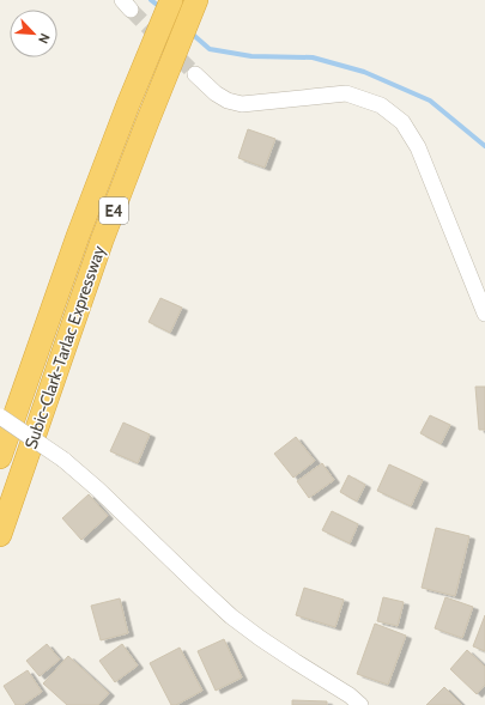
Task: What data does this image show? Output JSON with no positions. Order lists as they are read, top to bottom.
{
  "streets": {
    "highway": ["E4", "Subic-Clark-Tarlac Expressway"]
  },
  "north": "bottom right"
}
